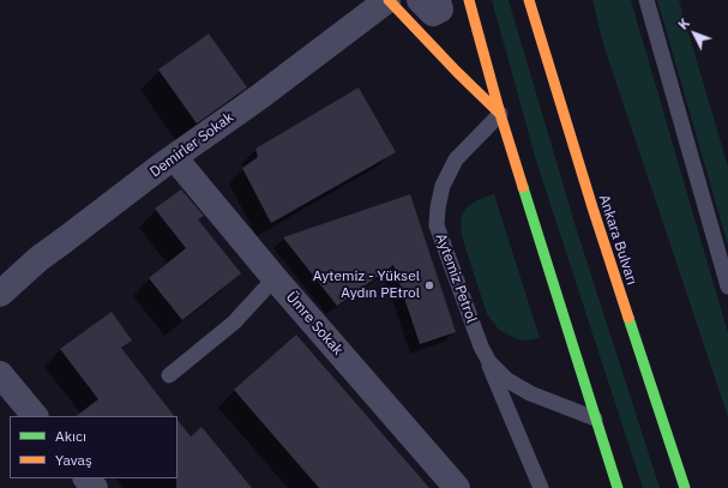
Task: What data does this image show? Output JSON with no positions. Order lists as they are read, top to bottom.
{
  "streets": {
    "main road": ["Ankara Bulvarı"],
    "street": ["Demirler Sokak", "Ümre Sokak"],
    "lane": ["Aytemiz Petrol"]
  },
  "crossings": [
    ["Demirler Sokak", "Ümre Sokak"]
  ],
  "places": ["Aytemiz - Yüksel Aydın PEtrol"],
  "legend": ["Akıcı", "Yavaş"],
  "north": "top left"
}
